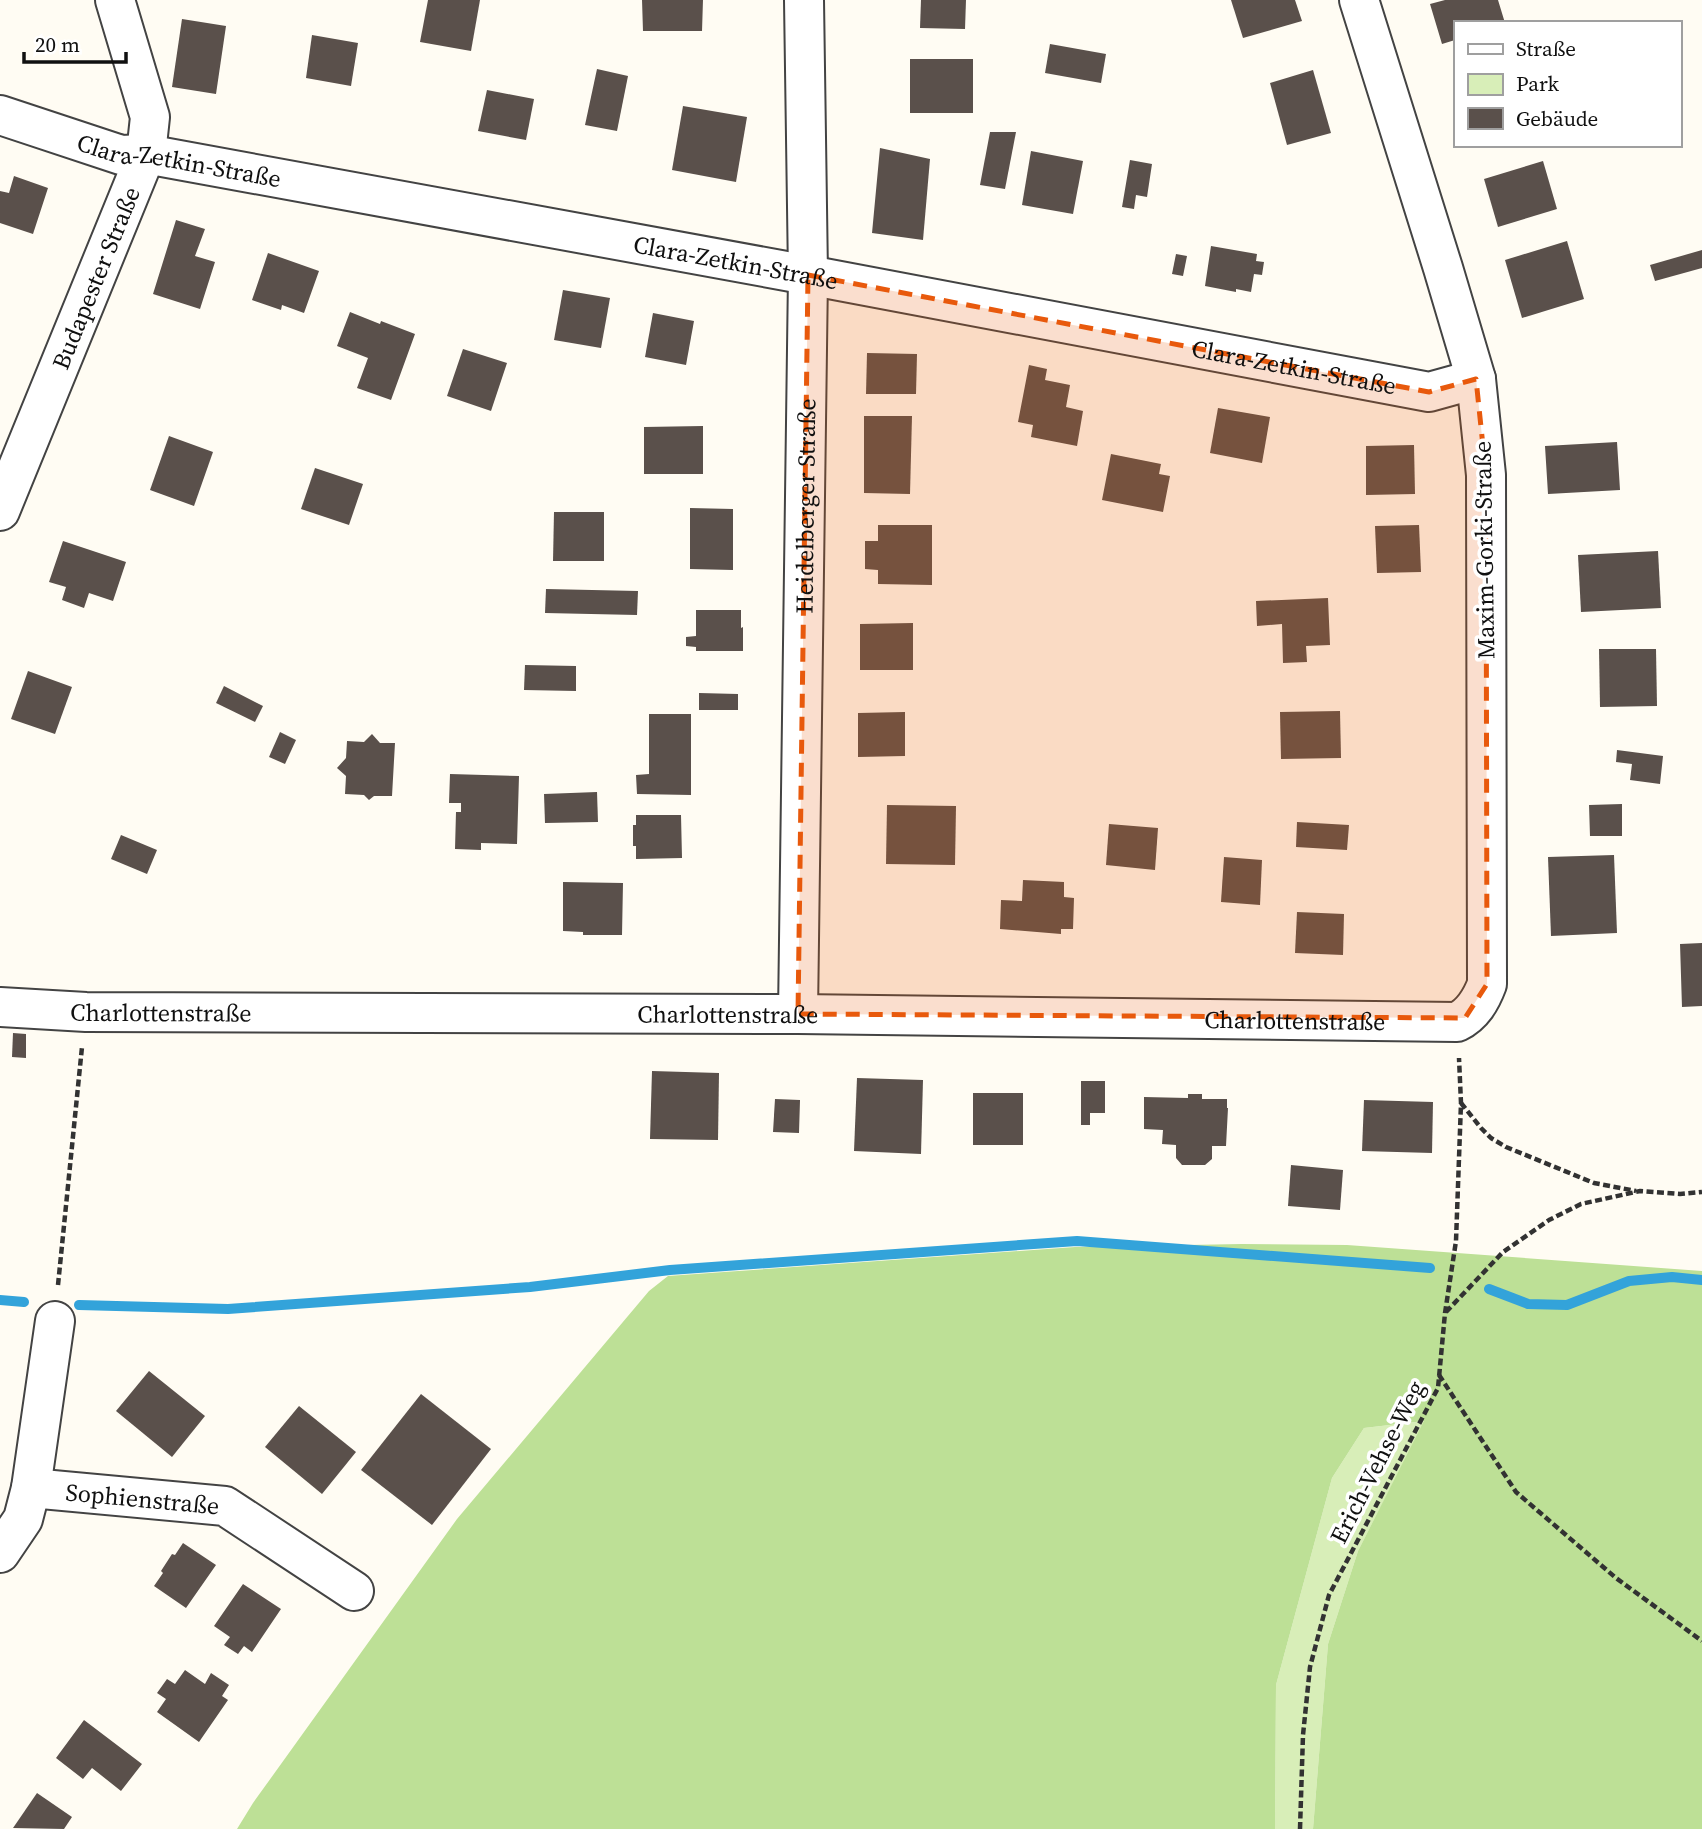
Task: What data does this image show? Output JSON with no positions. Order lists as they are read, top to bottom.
{
  "streets": {
    "street": [
      "Clara-Zetkin-Straße",
      "Budapester Straße",
      "Heidelberger Straße",
      "Maxim-Gorki-Straße",
      "Charlottenstraße",
      "Sophienstraße"
    ],
    "path": ["Erich-Vehse-Weg"]
  },
  "crossings": [
    ["Clara-Zetkin-Straße", "Budapester Straße"],
    ["Clara-Zetkin-Straße", "Heidelberger Straße"],
    ["Clara-Zetkin-Straße", "Maxim-Gorki-Straße"],
    ["Heidelberger Straße", "Charlottenstraße"],
    ["Maxim-Gorki-Straße", "Charlottenstraße"],
    ["Maxim-Gorki-Straße", "Erich-Vehse-Weg"],
    ["Charlottenstraße", "Erich-Vehse-Weg"]
  ],
  "legend": ["Straße", "Park", "Gebäude"],
  "scale_bar": "20 m"
}
